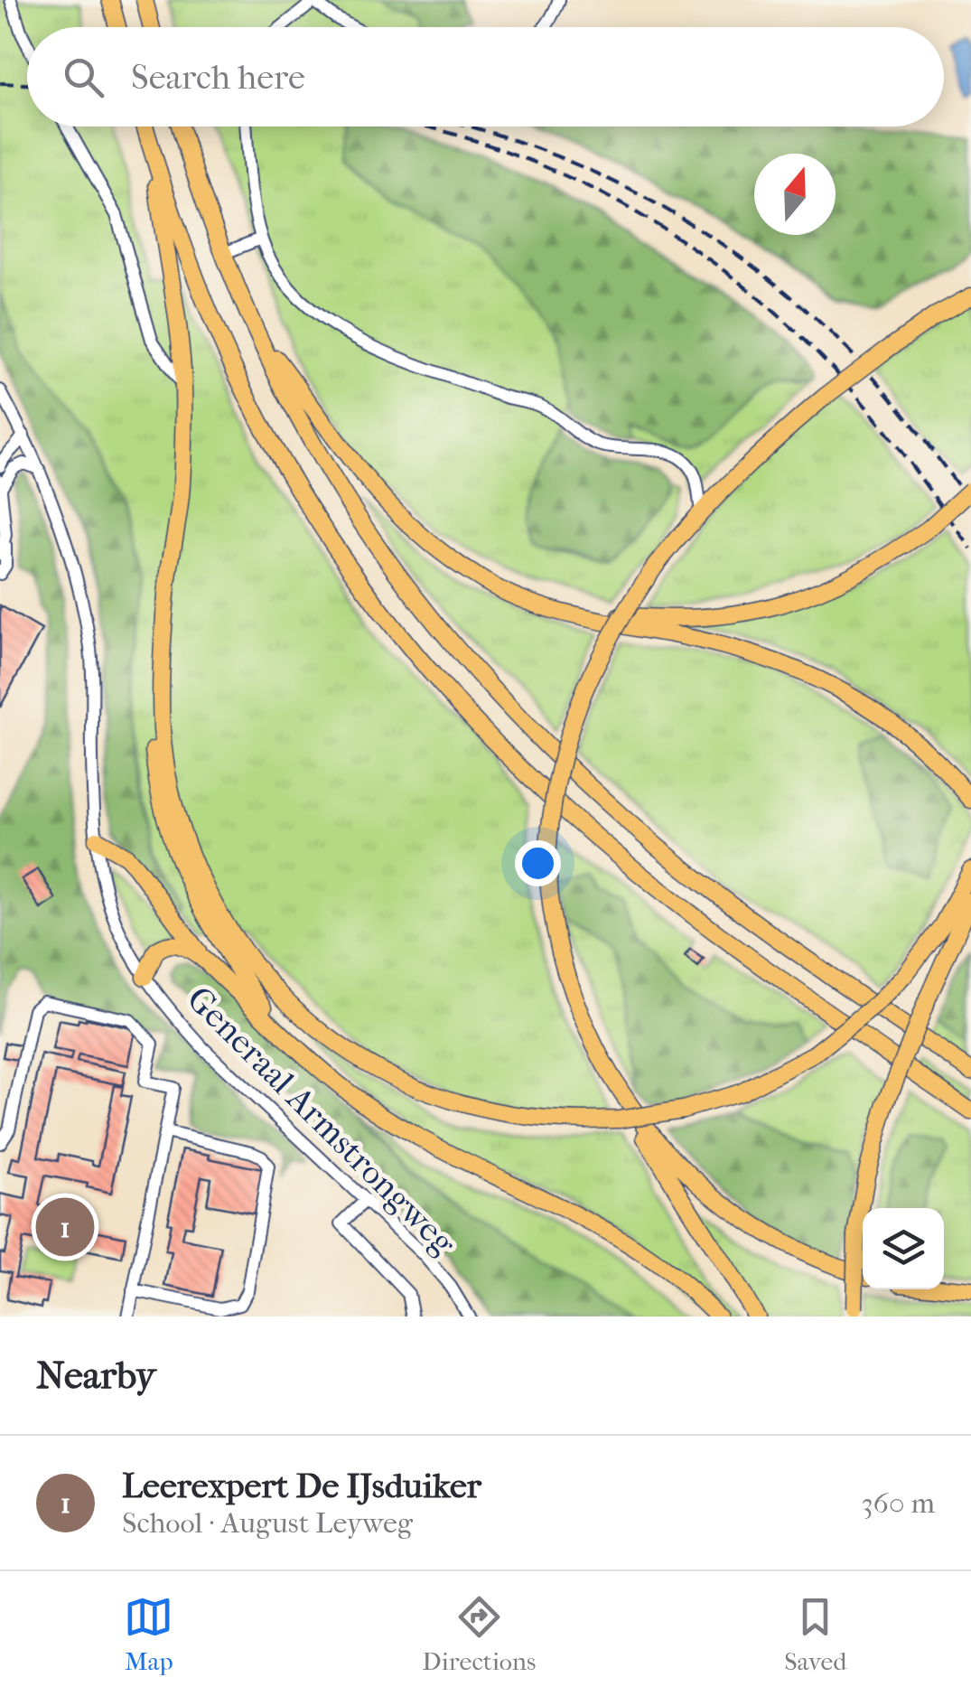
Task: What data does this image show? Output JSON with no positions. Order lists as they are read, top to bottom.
{
  "streets": {
    "street": ["Generaal Armstrongweg"]
  },
  "north": "top",
  "page": {
    "search": "Search here",
    "pins": "1",
    "heading": "Nearby",
    "list": [
      {
        "mark": "1",
        "name": "Leerexpert De IJsduiker",
        "note": "School · August Leyweg",
        "value": "360 m"
      }
    ],
    "nav": ["Map", "Directions", "Saved"]
  }
}
